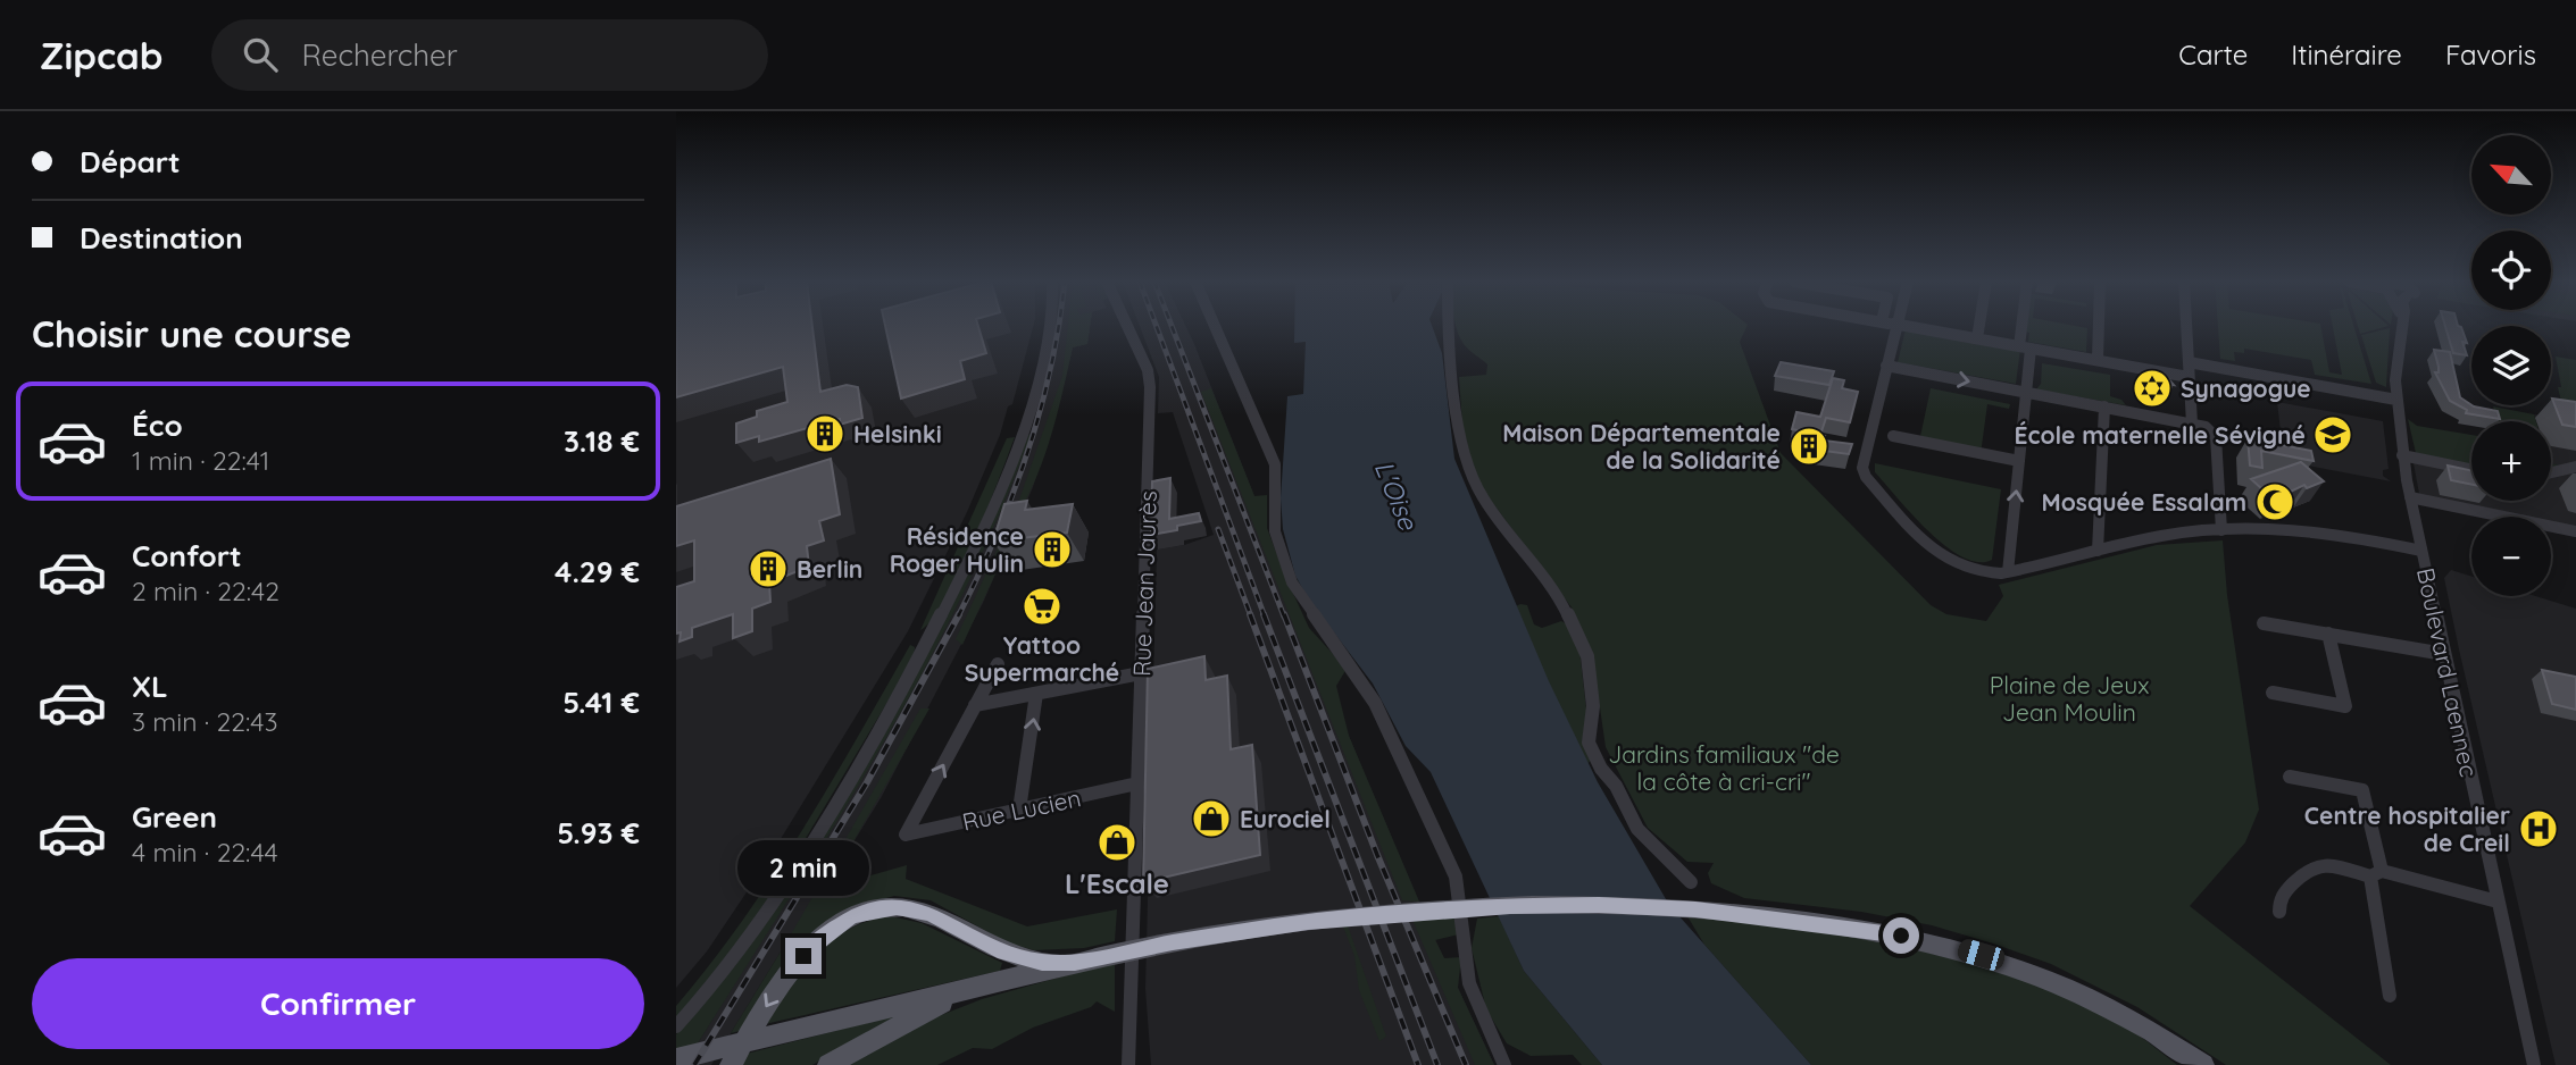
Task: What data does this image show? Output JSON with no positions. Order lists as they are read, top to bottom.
{
  "streets": {
    "street": ["Rue Jean Jaurès", "Boulevard Laennec", "Rue Lucien"]
  },
  "crossings": [
    ["Rue Jean Jaurès", "Rue Lucien"]
  ],
  "water": ["L'Oise"],
  "parks": ["Plaine de Jeux Jean Moulin", "Jardins familiaux \"de la côte à cri-cri\""],
  "places": {
    "synagogue": ["Synagogue"],
    "building": [
      "Helsinki",
      "Maison Départementale de la Solidarité",
      "Résidence Roger Hulin",
      "Berlin"
    ],
    "school or university": ["École maternelle Sévigné"],
    "mosque": ["Mosquée Essalam"],
    "supermarket": ["Yattoo Supermarché"],
    "shop": ["Eurociel", "L'Escale"],
    "hospital": ["Centre hospitalier de Creil"]
  },
  "north": "top left",
  "page": {
    "header": "Zipcab",
    "search": "Rechercher",
    "nav": ["Carte", "Itinéraire", "Favoris"],
    "banner": ["Départ", "Destination"],
    "map_buttons": ["+", "−"],
    "heading": "Choisir une course",
    "list": [
      {
        "name": "Éco",
        "note": "1 min · 22:41",
        "value": "3.18 €"
      },
      {
        "name": "Confort",
        "note": "2 min · 22:42",
        "value": "4.29 €"
      },
      {
        "name": "XL",
        "note": "3 min · 22:43",
        "value": "5.41 €"
      },
      {
        "name": "Green",
        "note": "4 min · 22:44",
        "value": "5.93 €"
      }
    ],
    "bubble": "2 min",
    "buttons": "Confirmer"
  }
}
